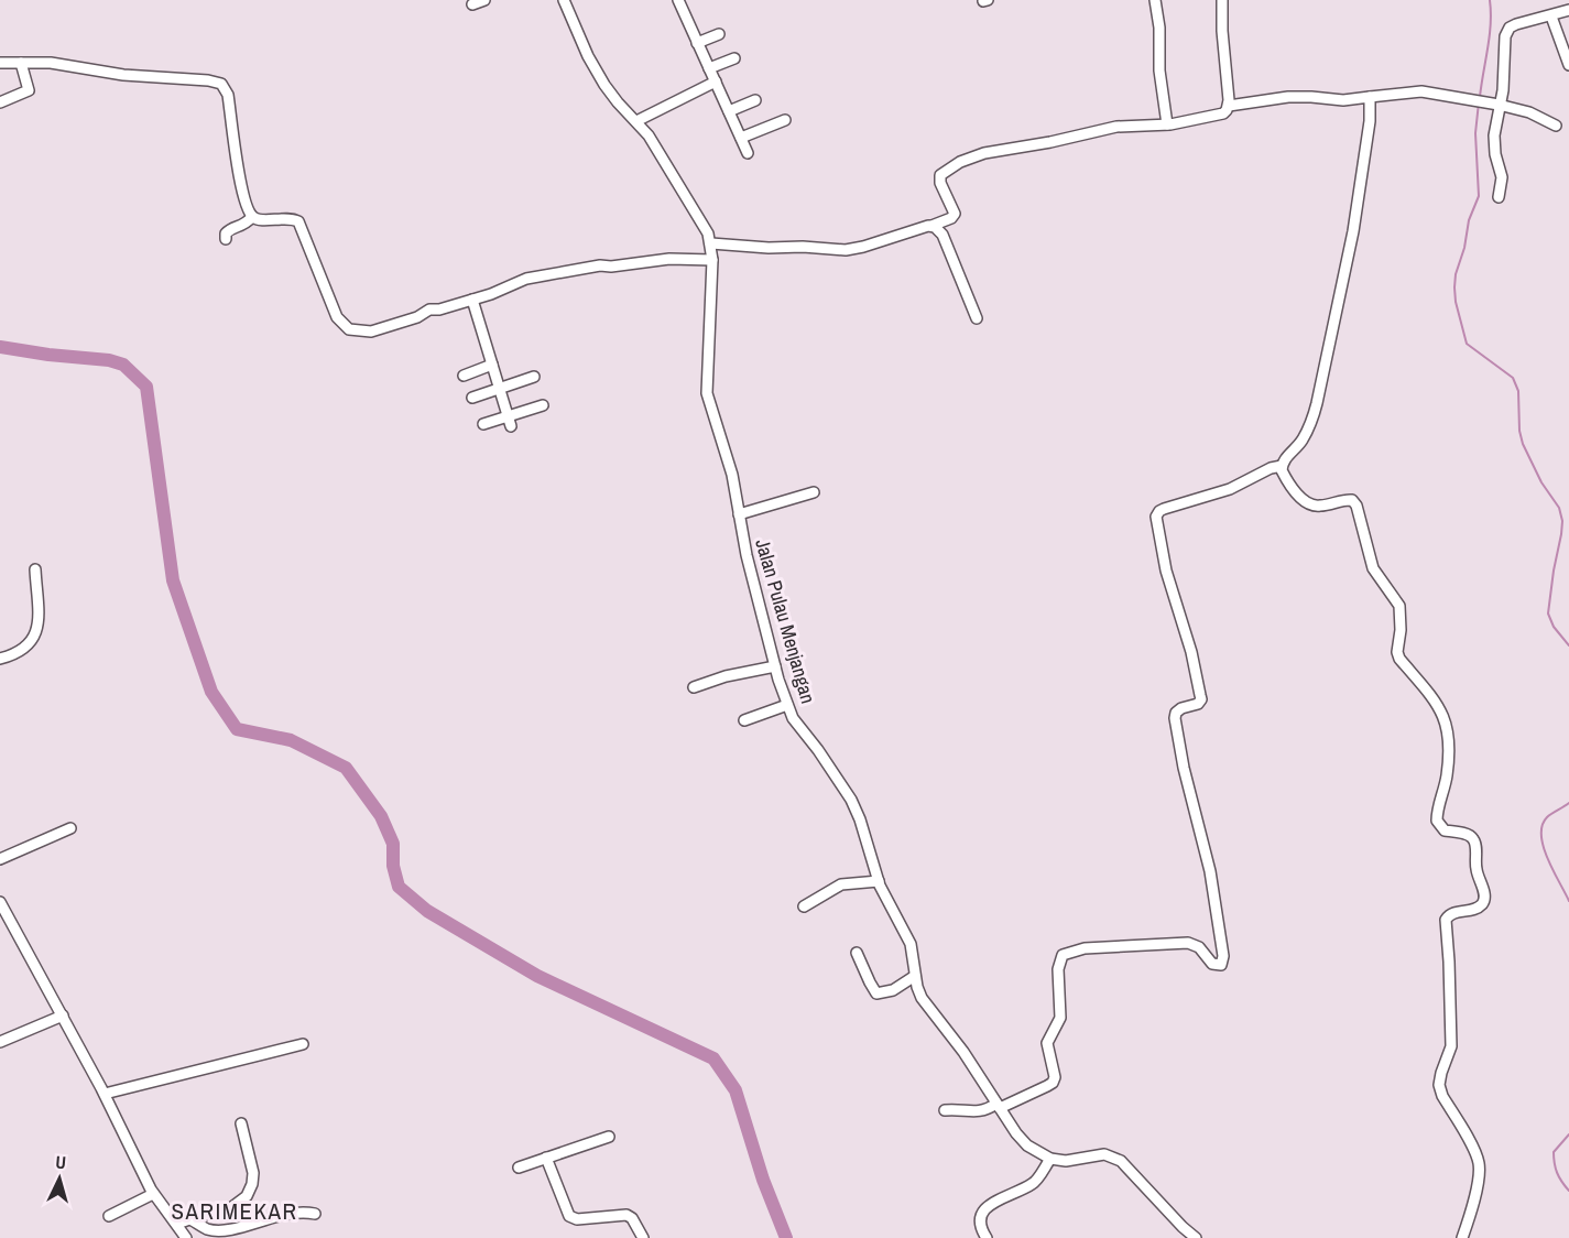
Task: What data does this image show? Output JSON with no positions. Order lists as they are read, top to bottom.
{
  "streets": {
    "street": ["Jalan Pulau Menjangan"]
  },
  "districts": ["SARIMEKAR"],
  "north": "top"
}
